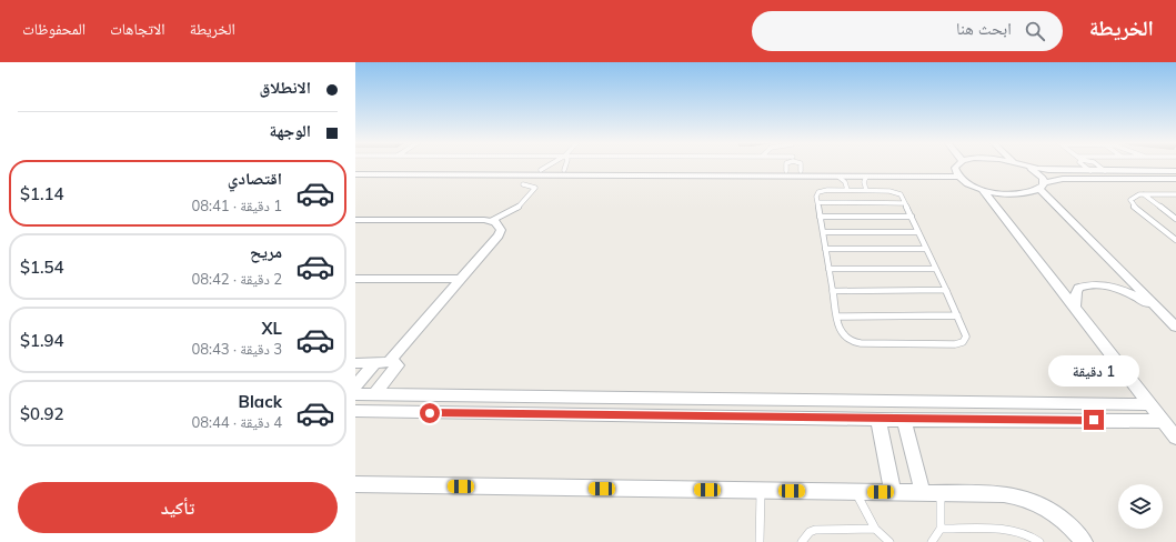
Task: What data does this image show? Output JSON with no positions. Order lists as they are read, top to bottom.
{
  "page": {
    "header": "الخريطة",
    "search": "ابحث هنا",
    "nav": ["الخريطة", "الاتجاهات", "المحفوظات"],
    "banner": ["الانطلاق", "الوجهة"],
    "list": [
      {
        "name": "اقتصادي",
        "note": "1 دقيقة · 08:41",
        "value": "$1.14"
      },
      {
        "name": "مريح",
        "note": "2 دقيقة · 08:42",
        "value": "$1.54"
      },
      {
        "name": "XL",
        "note": "3 دقيقة · 08:43",
        "value": "$1.94"
      },
      {
        "name": "Black",
        "note": "4 دقيقة · 08:44",
        "value": "$0.92"
      }
    ],
    "bubble": "1 دقيقة",
    "buttons": "تأكيد"
  }
}
